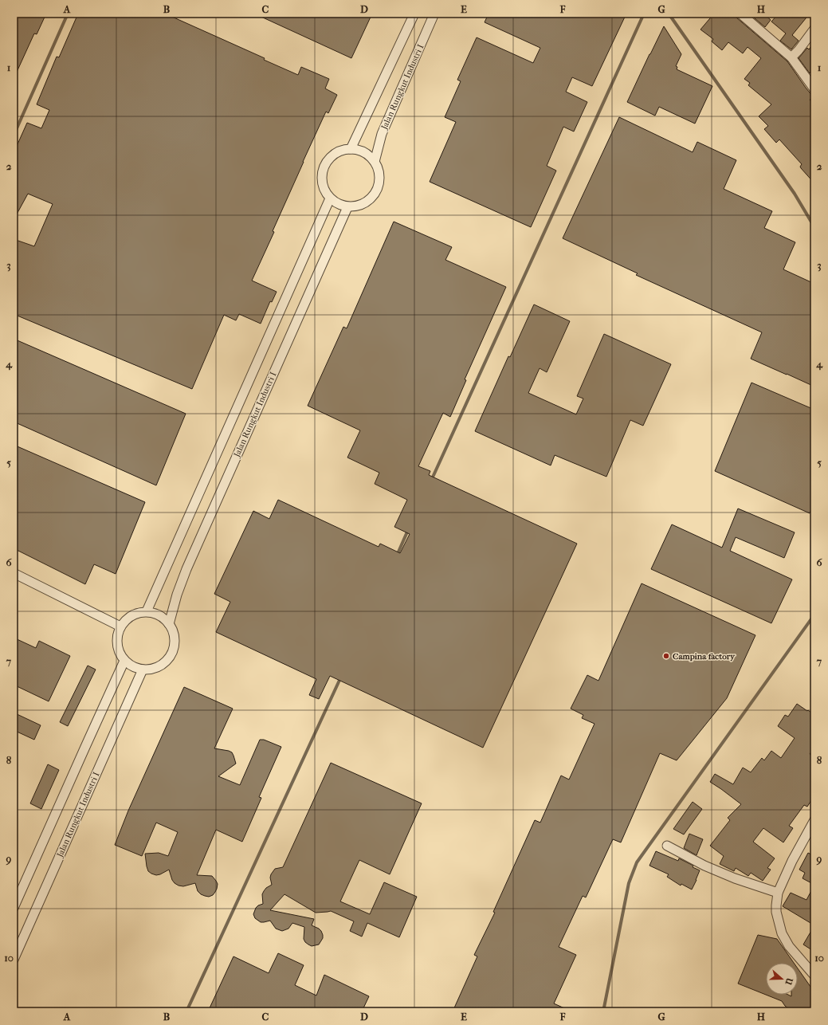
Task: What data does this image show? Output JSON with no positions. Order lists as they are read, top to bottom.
{
  "streets": {
    "street": ["Jalan Rungkut Industri I"]
  },
  "places": ["Campina factory"],
  "north": "right",
  "grid": {
    "columns": [
      "A",
      "B",
      "C",
      "D",
      "E",
      "F",
      "G",
      "H"
    ],
    "rows": [
      "1",
      "2",
      "3",
      "4",
      "5",
      "6",
      "7",
      "8",
      "9",
      "10"
    ]
  }
}
